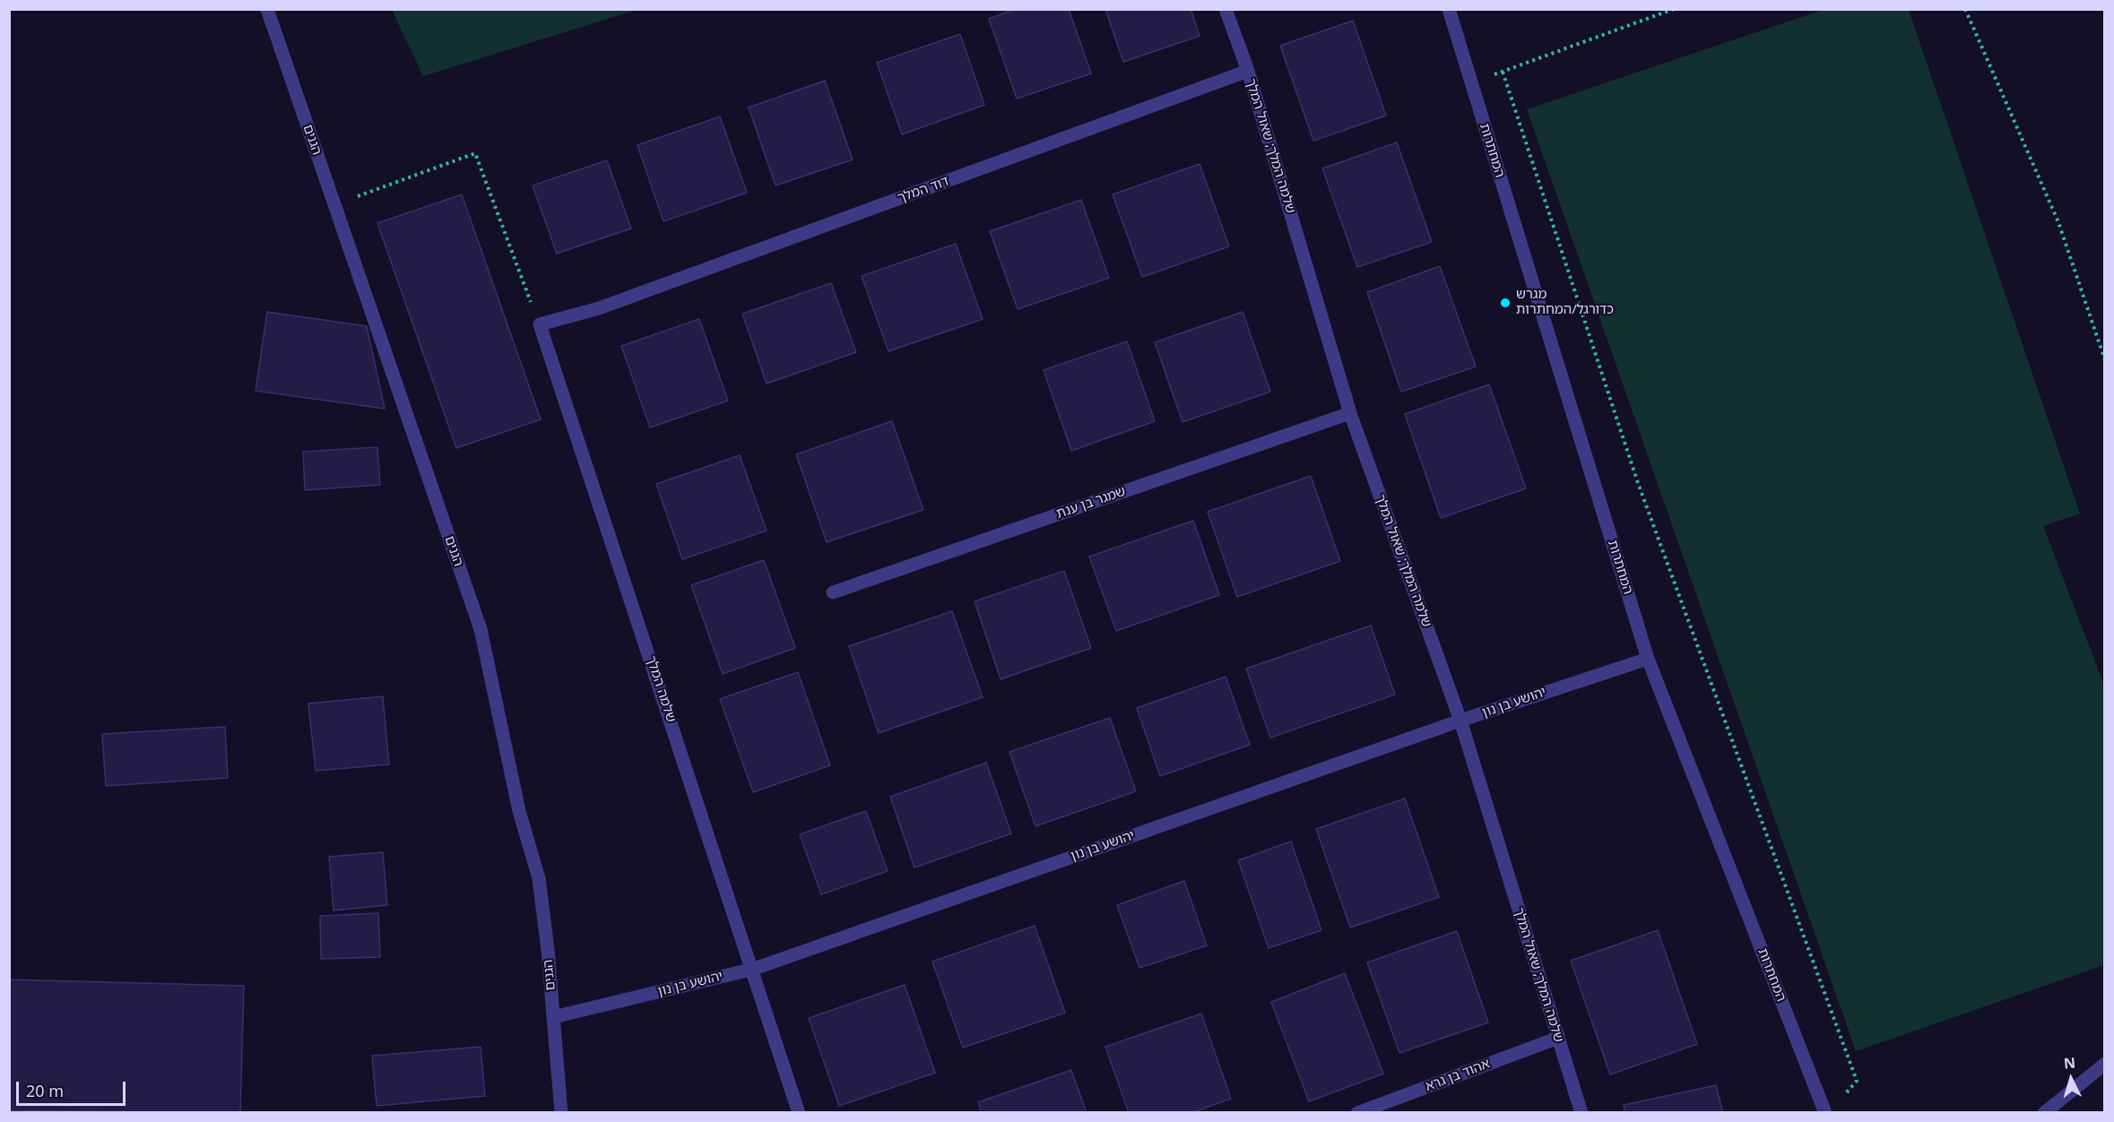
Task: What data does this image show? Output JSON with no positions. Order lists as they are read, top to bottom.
{
  "streets": {
    "street": [
      "הגנים",
      "שלמה המלך; שאול המלך",
      "המחתרות",
      "דוד המלך",
      "שמגר בן ענת",
      "שלמה המלך",
      "יהושע בן נון",
      "אהוד בן גרא"
    ]
  },
  "crossings": [
    ["הגנים", "יהושע בן נון"],
    ["שלמה המלך; שאול המלך", "דוד המלך"],
    ["שלמה המלך; שאול המלך", "שמגר בן ענת"],
    ["שלמה המלך; שאול המלך", "יהושע בן נון"],
    ["שלמה המלך; שאול המלך", "אהוד בן גרא"],
    ["המחתרות", "יהושע בן נון"],
    ["דוד המלך", "שלמה המלך"],
    ["שלמה המלך", "יהושע בן נון"]
  ],
  "places": ["מגרש כדורגל/המחתרות"],
  "scale_bar": "20 m",
  "north": "top"
}
